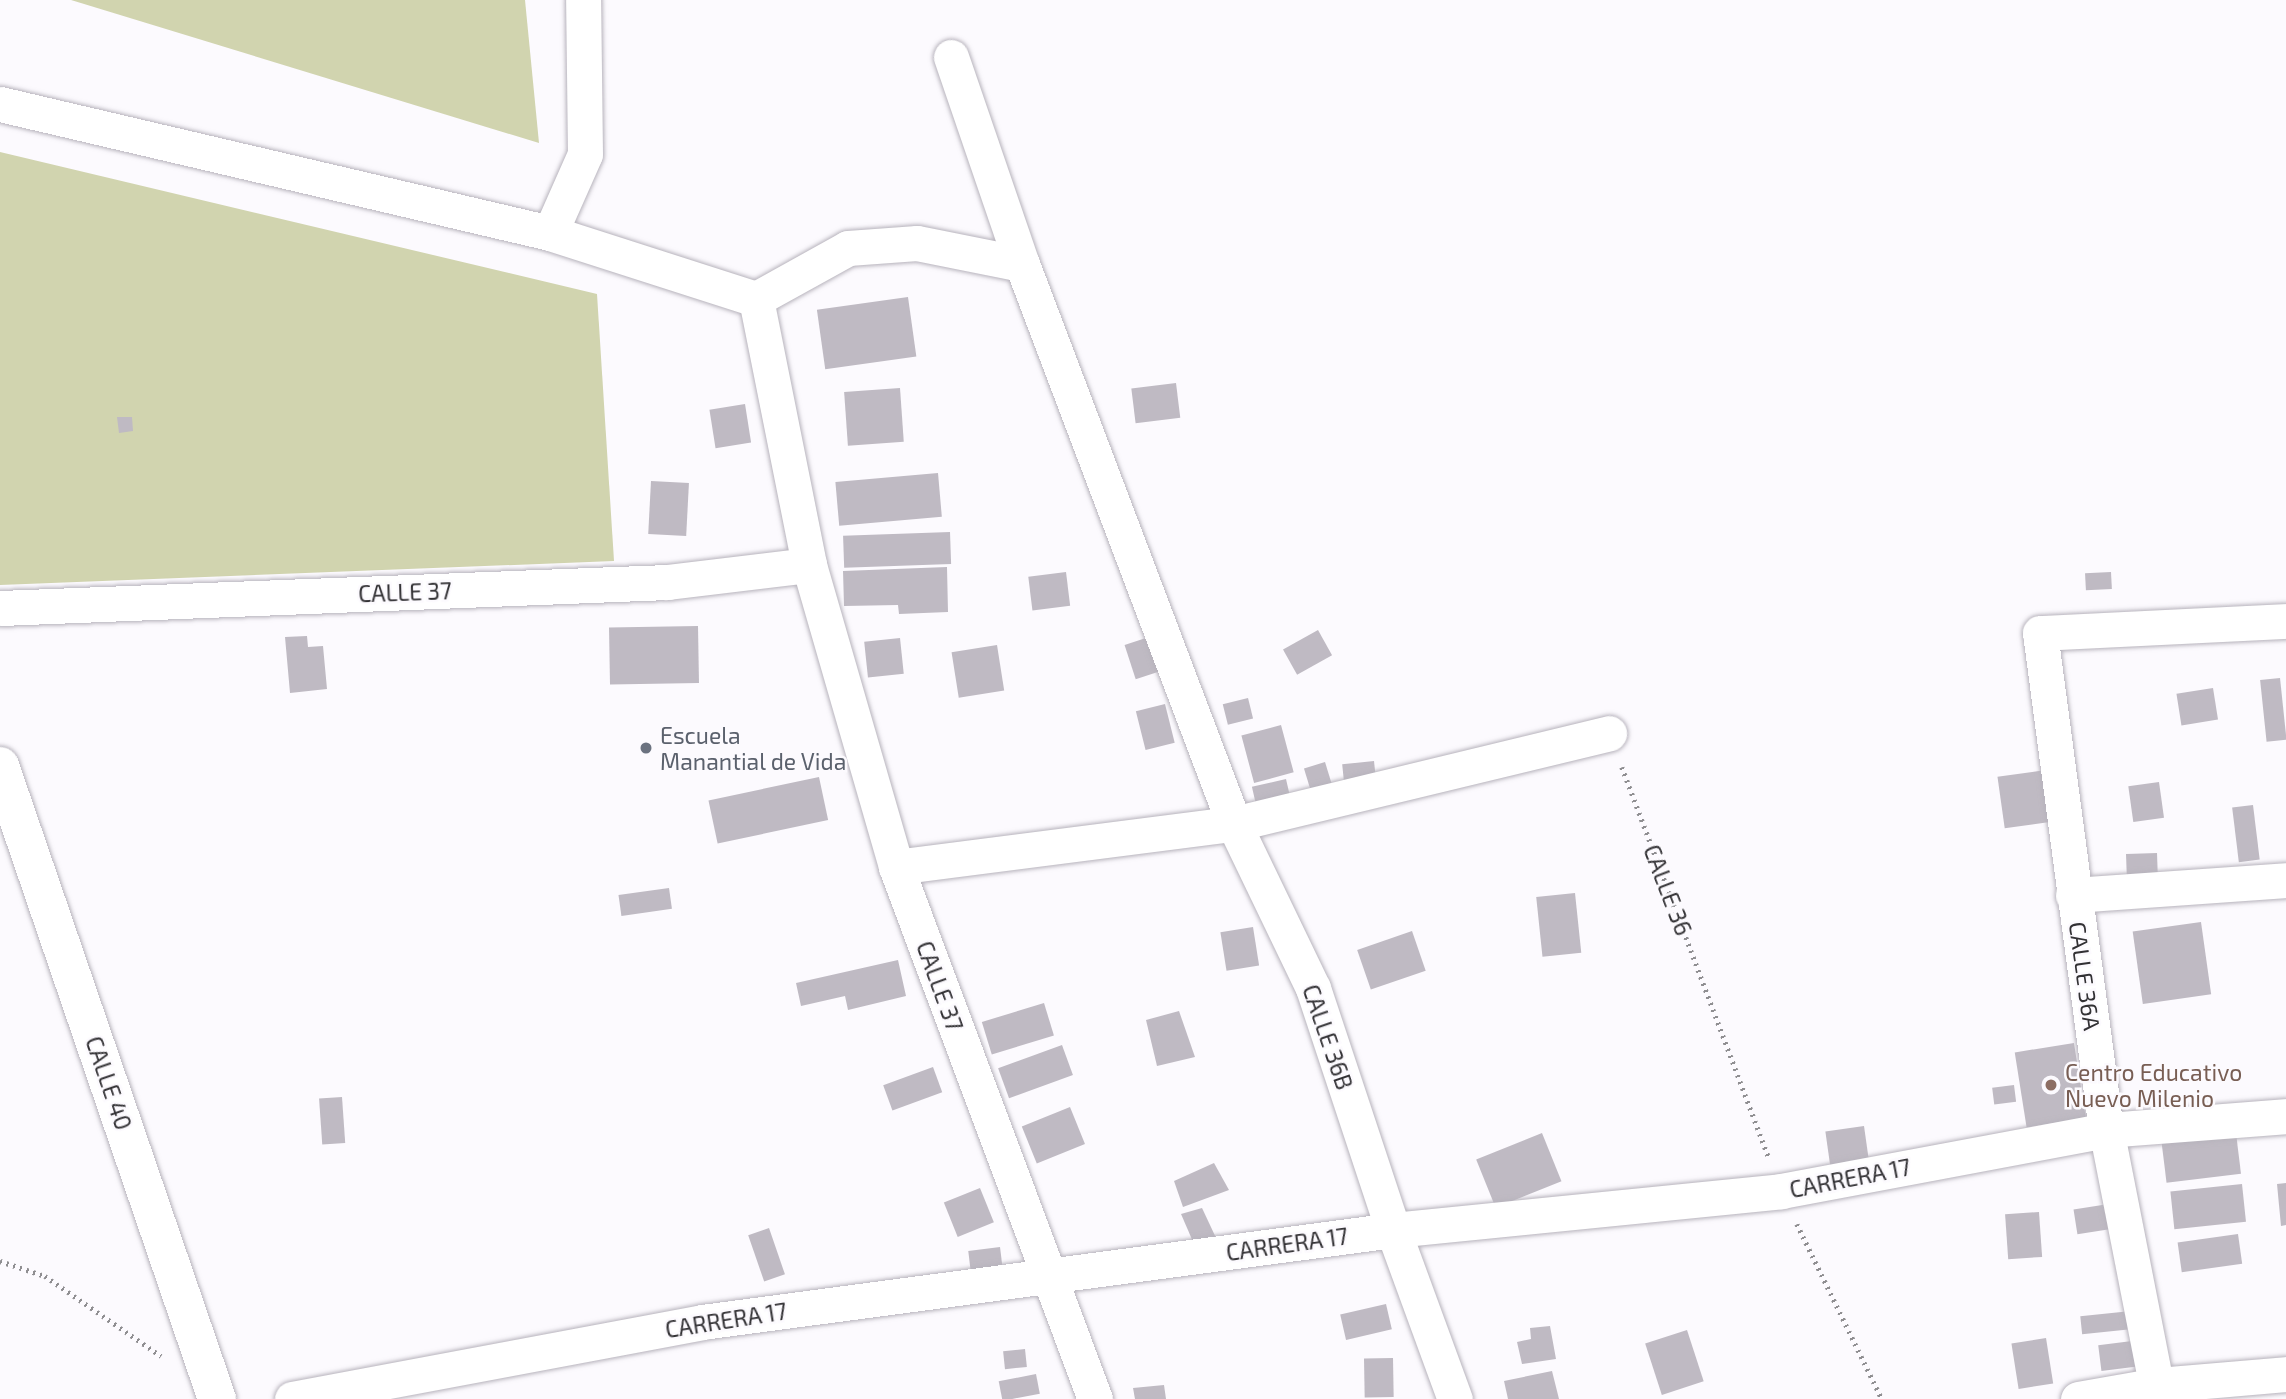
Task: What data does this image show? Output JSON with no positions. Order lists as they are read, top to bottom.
{
  "streets": {
    "street": [
      "CALLE 37",
      "CALLE 36A",
      "CALLE 36B",
      "CALLE 40",
      "CARRERA 17"
    ],
    "path": ["CALLE 36"]
  },
  "crossings": [
    ["CALLE 37", "CARRERA 17"],
    ["CALLE 36", "CARRERA 17"],
    ["CALLE 36A", "CARRERA 17"],
    ["CALLE 36B", "CARRERA 17"]
  ],
  "places": ["Escuela Manantial de Vida", "Centro Educativo Nuevo Milenio"]
}
